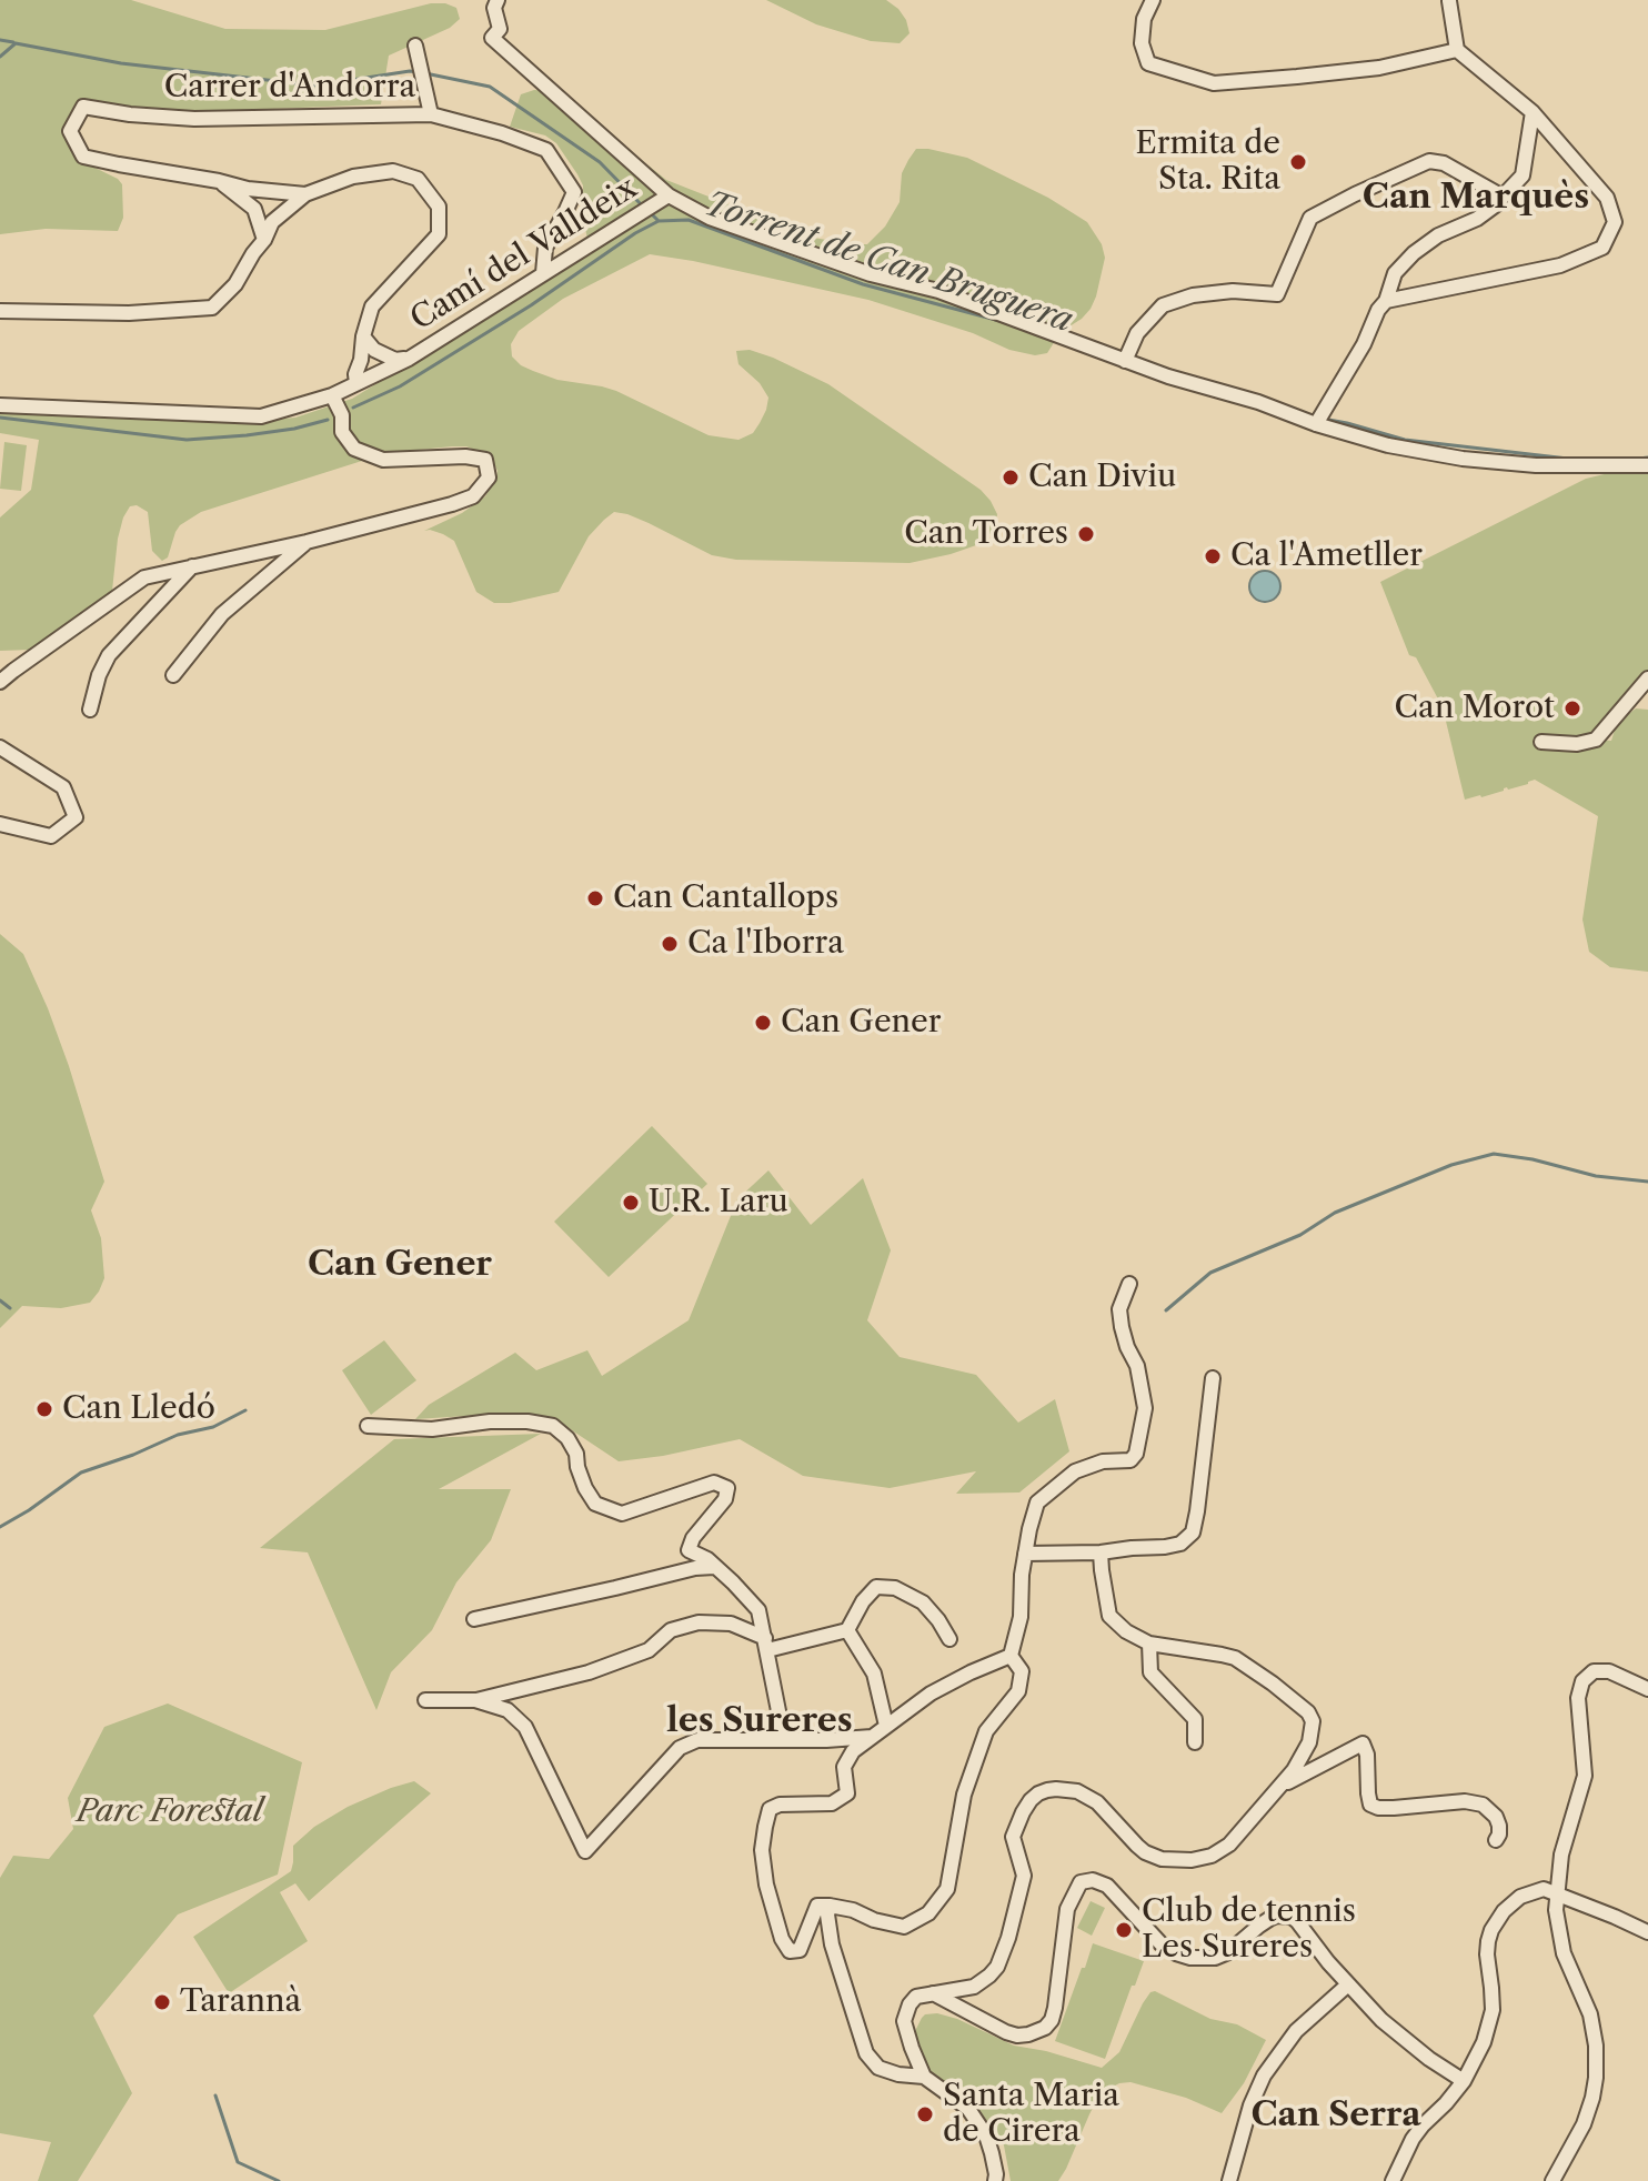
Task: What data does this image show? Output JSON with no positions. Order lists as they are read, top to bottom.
{
  "streets": {
    "street": ["Carrer d'Andorra", "Camí del Valldeix"]
  },
  "crossings": [
    ["Carrer d'Andorra", "Camí del Valldeix"]
  ],
  "districts": [
    "Can Marquès",
    "Can Gener",
    "les Sureres",
    "Can Serra"
  ],
  "water": ["Torrent de Can Bruguera"],
  "parks": ["Parc Forestal"],
  "places": [
    "Ermita de Sta. Rita",
    "Can Diviu",
    "Can Torres",
    "Ca l'Ametller",
    "Can Morot",
    "Can Cantallops",
    "Ca l'Iborra",
    "Can Gener",
    "U.R. Laru",
    "Can Lledó",
    "Club de tennis Les Sureres",
    "Tarannà",
    "Santa Maria de Cirera"
  ]
}
